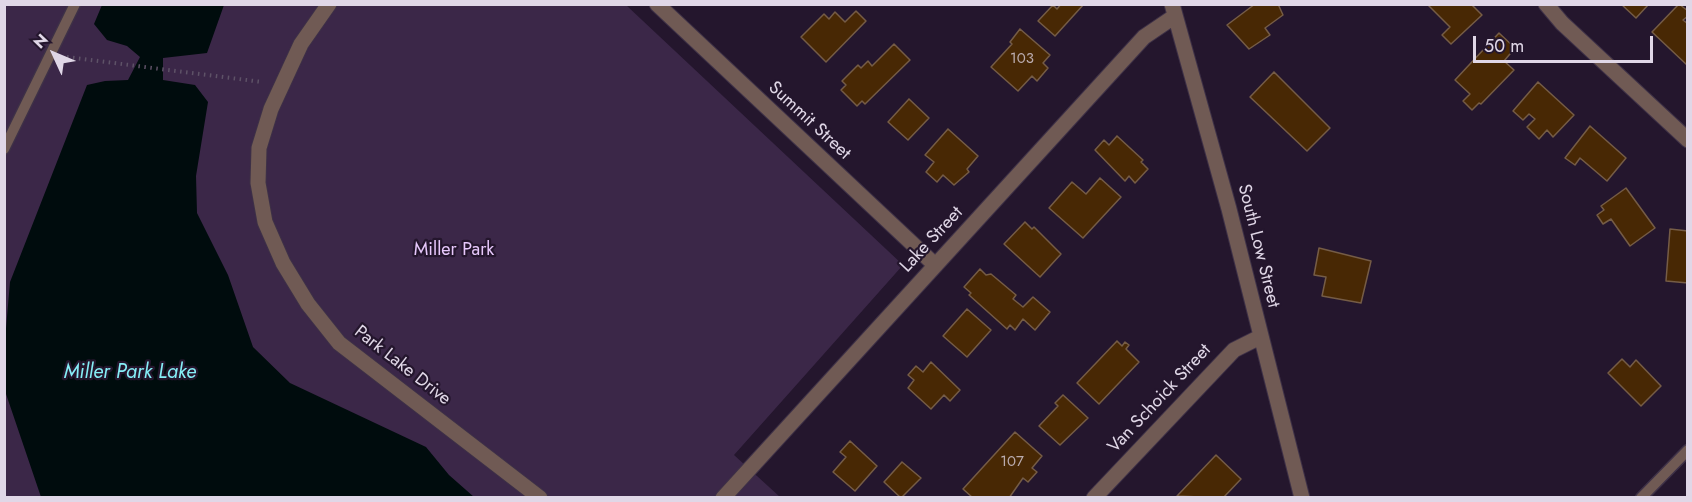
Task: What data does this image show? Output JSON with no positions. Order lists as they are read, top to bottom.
{
  "streets": {
    "street": [
      "Summit Street",
      "Lake Street",
      "South Low Street",
      "Park Lake Drive",
      "Van Schoick Street"
    ]
  },
  "crossings": [
    ["Summit Street", "Lake Street"],
    ["Lake Street", "South Low Street"],
    ["South Low Street", "Van Schoick Street"]
  ],
  "water": ["Miller Park Lake"],
  "parks": ["Miller Park"],
  "house_numbers": ["103", "107"],
  "scale_bar": "50 m",
  "north": "top left"
}
